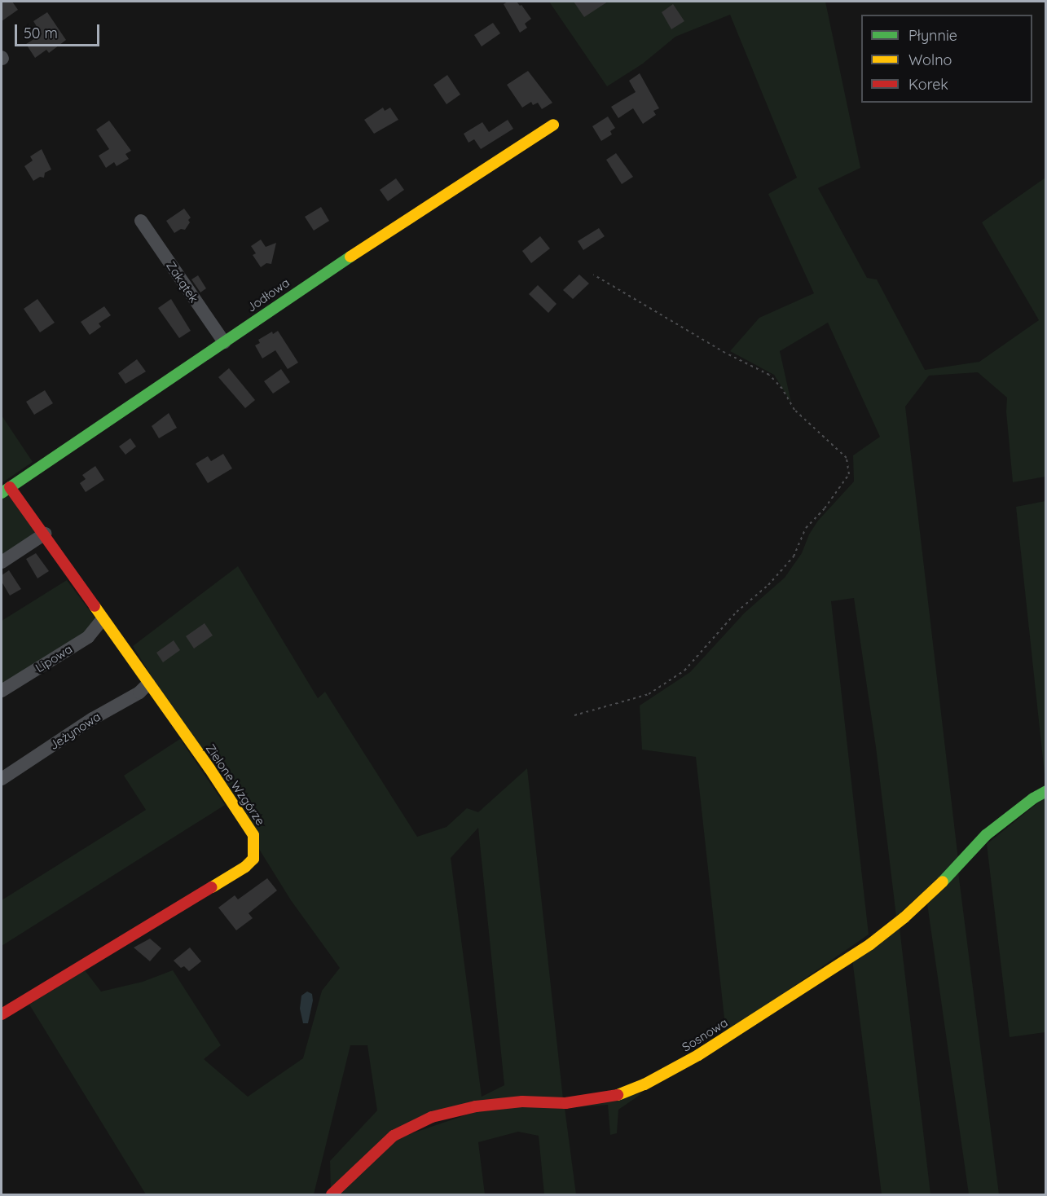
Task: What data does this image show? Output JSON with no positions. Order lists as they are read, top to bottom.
{
  "streets": {
    "street": [
      "Zakątek",
      "Jodłowa",
      "Lipowa",
      "Jeżynowa",
      "Zielone Wzgórze",
      "Sosnowa"
    ]
  },
  "crossings": [
    ["Zakątek", "Jodłowa"],
    ["Jodłowa", "Zielone Wzgórze"],
    ["Lipowa", "Zielone Wzgórze"],
    ["Jeżynowa", "Zielone Wzgórze"]
  ],
  "legend": ["Płynnie", "Wolno", "Korek"],
  "scale_bar": "50 m"
}
